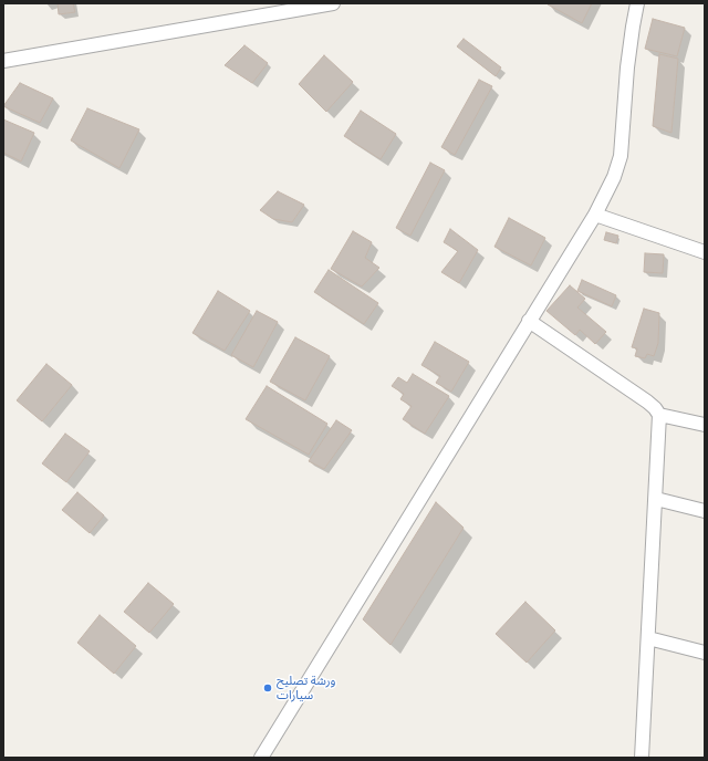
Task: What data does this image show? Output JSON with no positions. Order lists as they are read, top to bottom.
{
  "places": ["ورشة تصليح سيارات"]
}
